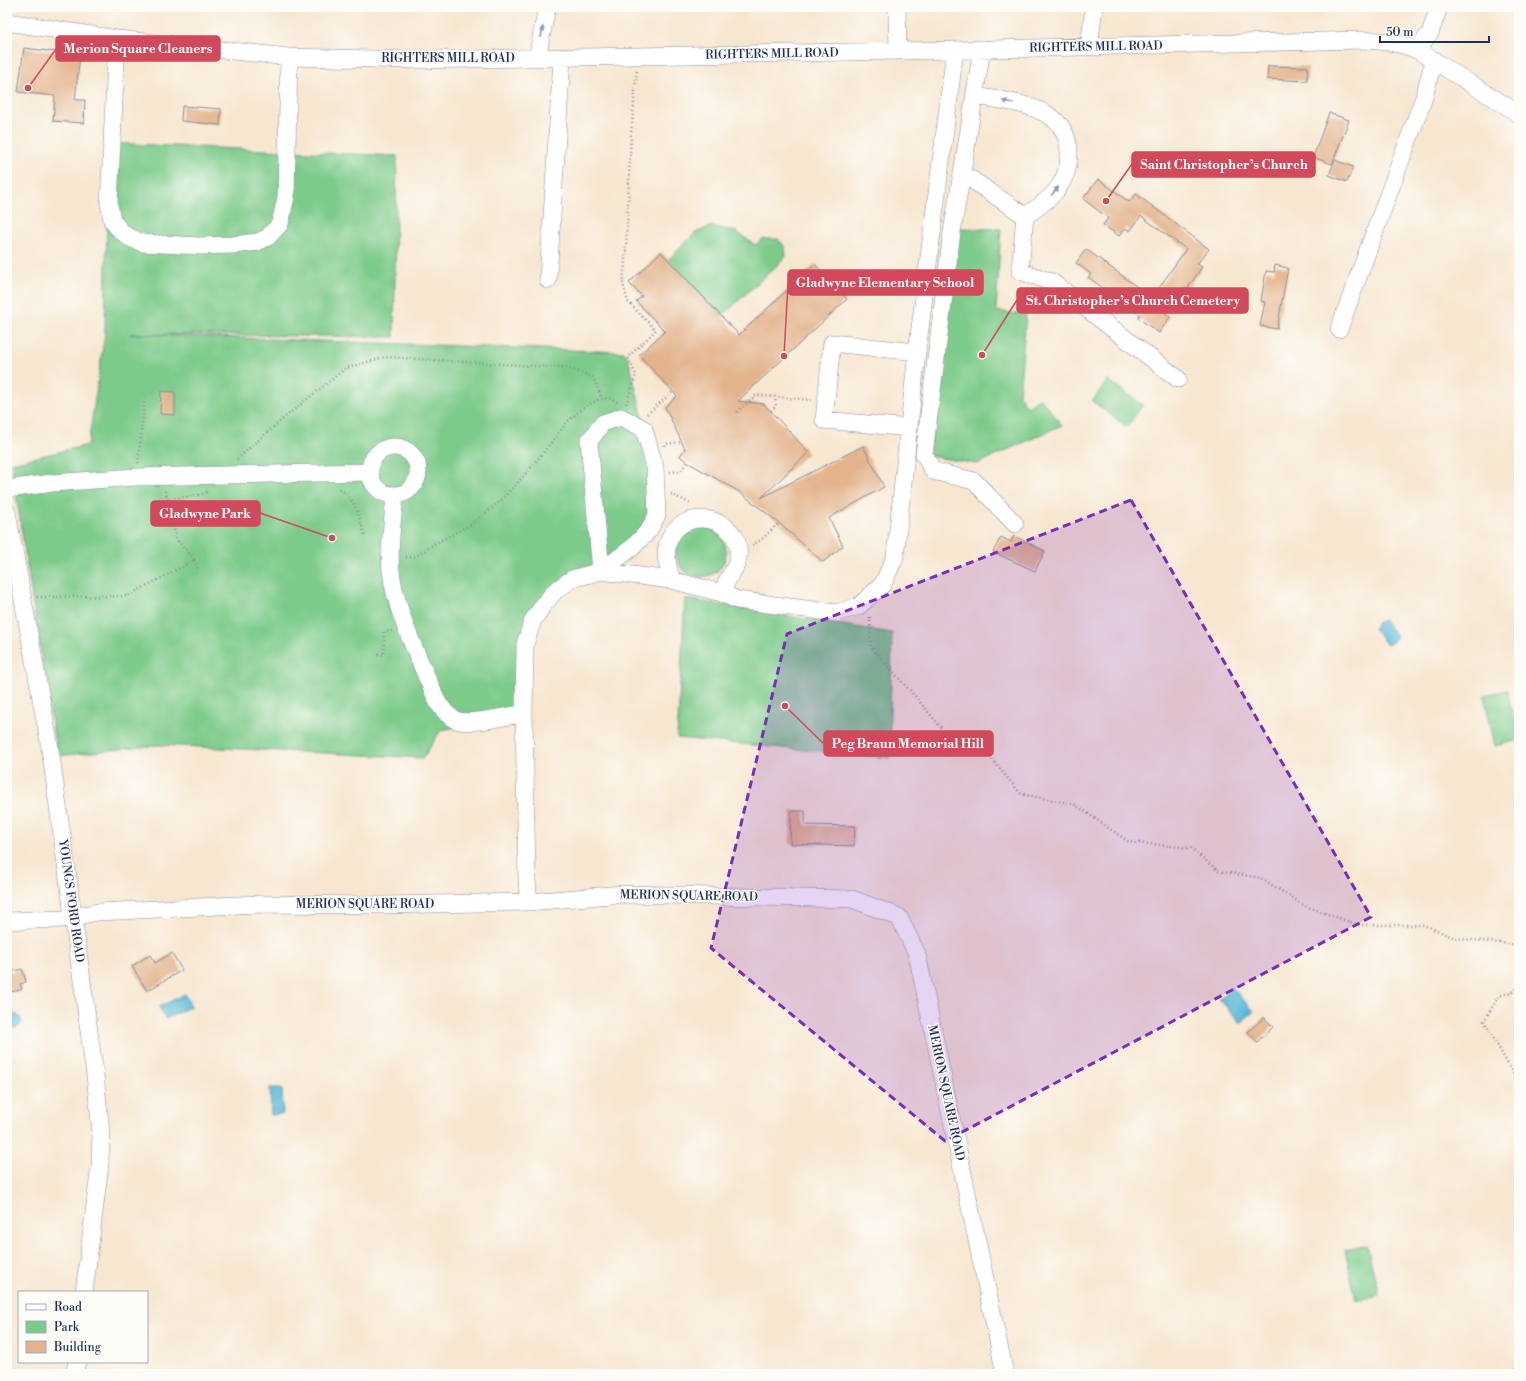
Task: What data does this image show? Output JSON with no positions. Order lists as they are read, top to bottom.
{
  "streets": {
    "street": ["RIGHTERS MILL ROAD", "MERION SQUARE ROAD", "YOUNGS FORD ROAD"]
  },
  "crossings": [
    ["MERION SQUARE ROAD", "YOUNGS FORD ROAD"]
  ],
  "places": [
    "Merion Square Cleaners",
    "Saint Christopher’s Church",
    "St. Christopher’s Church Cemetery",
    "Gladwyne Elementary School",
    "Gladwyne Park",
    "Peg Braun Memorial Hill"
  ],
  "legend": ["Road", "Park", "Building"],
  "scale_bar": "50 m"
}
